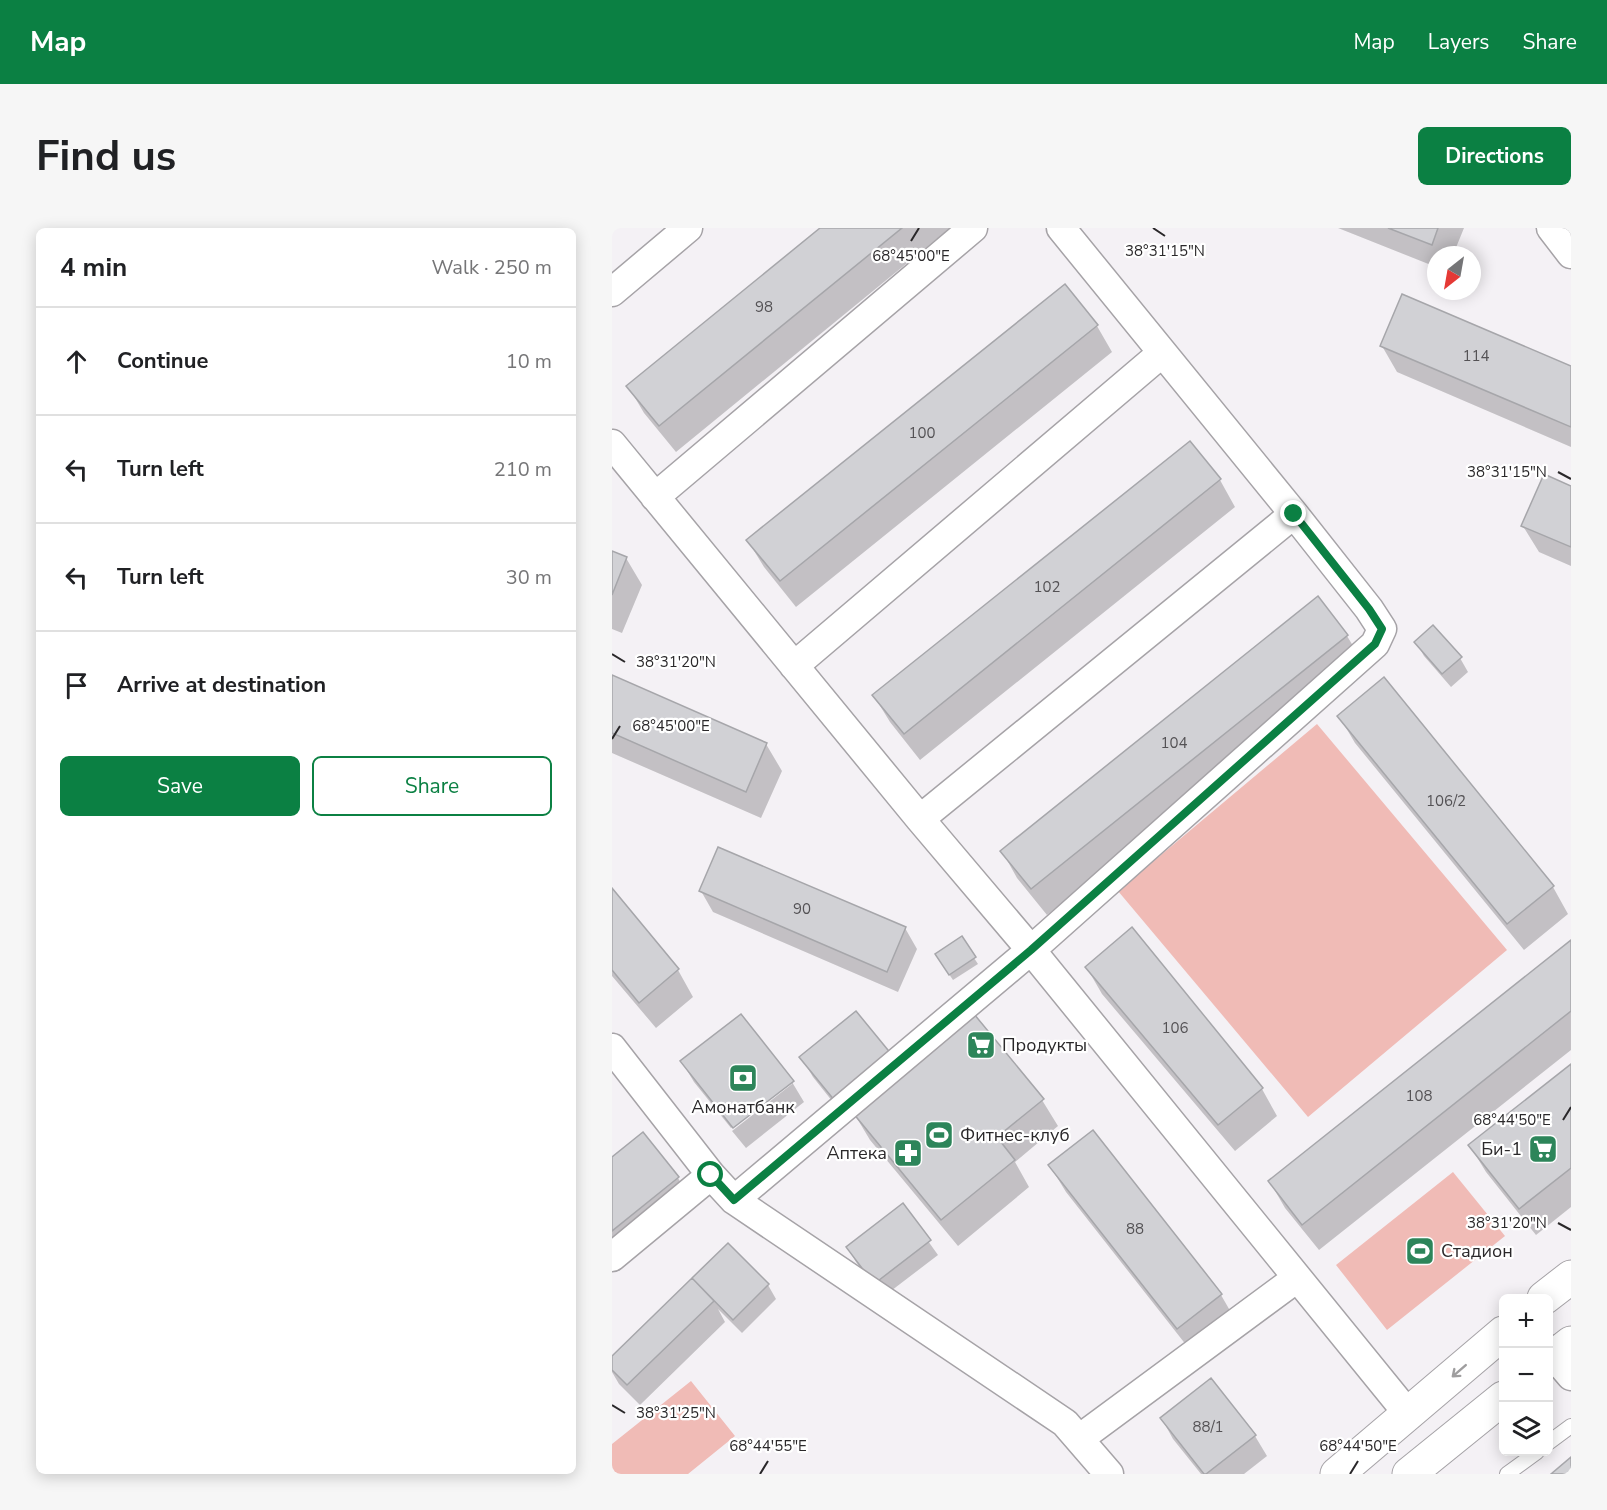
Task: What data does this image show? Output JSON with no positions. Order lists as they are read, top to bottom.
{
  "places": {
    "supermarket": ["Продукты", "Би-1"],
    "bank": ["Амонатбанк"],
    "sports": ["Фитнес-клуб", "Стадион"],
    "pharmacy": ["Аптека"]
  },
  "house_numbers": [
    "98",
    "114",
    "100",
    "102",
    "104",
    "106/2",
    "90",
    "106",
    "108",
    "88",
    "88/1"
  ],
  "north": "bottom left",
  "page": {
    "header": "Map",
    "nav": ["Map", "Layers", "Share"],
    "buttons": [
      "Directions",
      ["Save", "Share"]
    ],
    "title": "Find us",
    "heading": ["4 min", "Walk · 250 m"],
    "list": [
      ["Continue", "10 m"],
      ["Turn left", "210 m"],
      ["Turn left", "30 m"],
      "Arrive at destination"
    ],
    "map_buttons": ["+", "−"]
  },
  "coordinates": [
    "38°31'15\"N",
    "68°45'00\"E",
    "38°31'20\"N",
    "68°44'50\"E",
    "38°31'25\"N",
    "68°44'55\"E"
  ]
}
